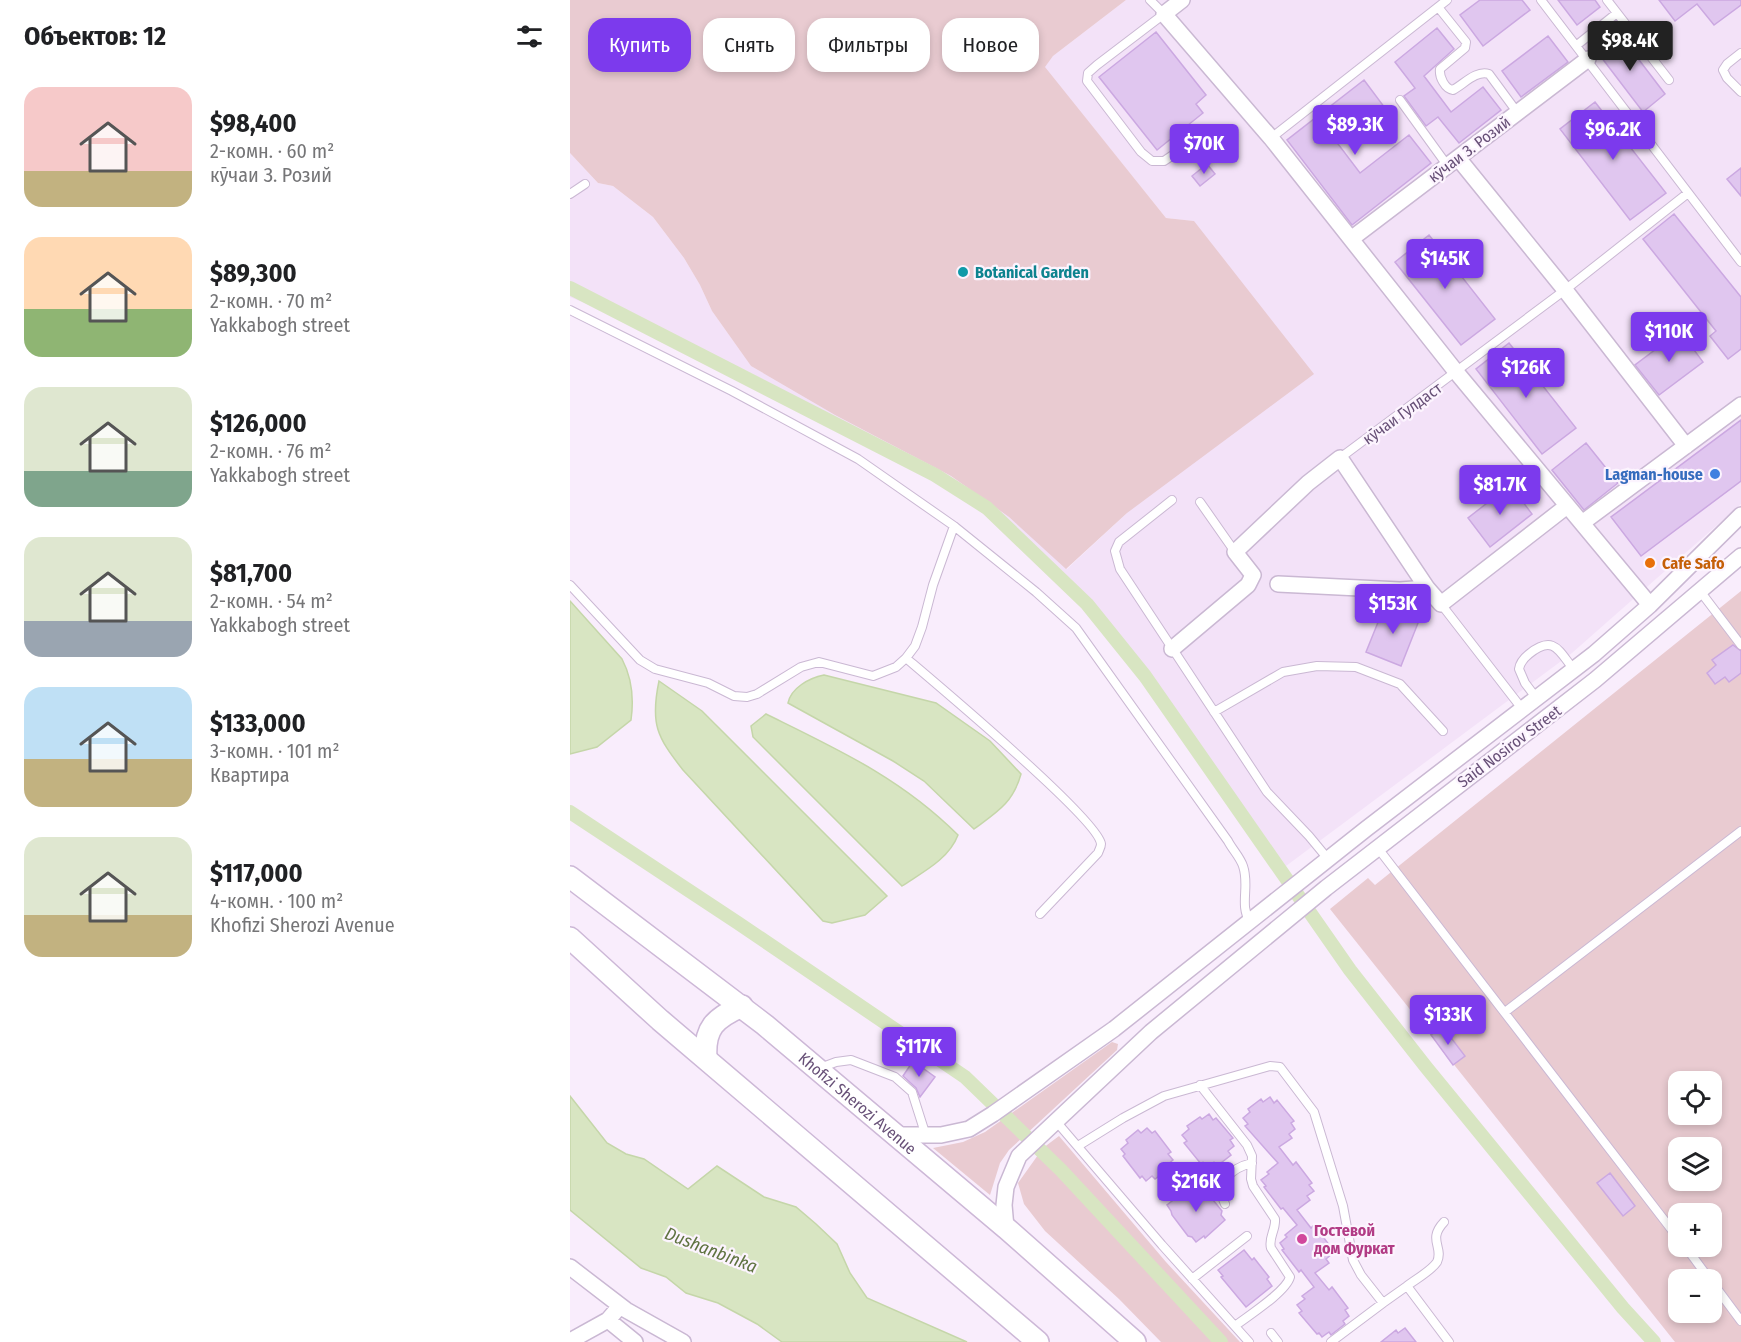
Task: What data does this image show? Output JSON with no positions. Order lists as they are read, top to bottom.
{
  "streets": {
    "main road": ["Khofizi Sherozi Avenue"],
    "street": ["кӯчаи З. Розий", "Said Nosirov Street"],
    "lane": ["кӯчаи Гулдаст"]
  },
  "crossings": [
    ["Said Nosirov Street", "Khofizi Sherozi Avenue"]
  ],
  "water": ["Dushanbinka"],
  "places": [
    "Botanical Garden",
    "Lagman-house",
    "Cafe Safo",
    "Гостевой дом Фуркат"
  ],
  "page": {
    "heading": "Объектов: 12",
    "chip": [
      "Купить",
      "Снять",
      "Фильтры",
      "Новое"
    ],
    "price": [
      "$98.4K",
      "$89.3K",
      "$96.2K",
      "$70K",
      "$145K",
      "$110K",
      "$126K",
      "$81.7K",
      "$153K",
      "$133K",
      "$117K",
      "$216K"
    ],
    "list": [
      {
        "name": "$98,400",
        "note": "2-комн. · 60 m² · кӯчаи З. Розий"
      },
      {
        "name": "$89,300",
        "note": "2-комн. · 70 m² · Yakkabogh street"
      },
      {
        "name": "$126,000",
        "note": "2-комн. · 76 m² · Yakkabogh street"
      },
      {
        "name": "$81,700",
        "note": "2-комн. · 54 m² · Yakkabogh street"
      },
      {
        "name": "$133,000",
        "note": "3-комн. · 101 m² · Квартира"
      },
      {
        "name": "$117,000",
        "note": "4-комн. · 100 m² · Khofizi Sherozi Avenue"
      }
    ],
    "map_buttons": ["+", "−"]
  }
}
